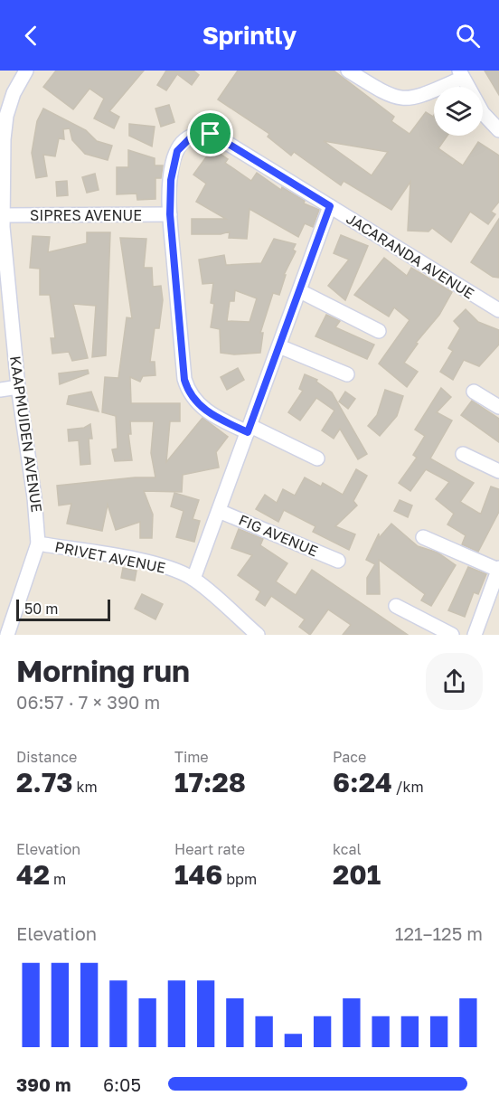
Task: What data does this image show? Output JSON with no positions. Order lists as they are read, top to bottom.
{
  "streets": {
    "street": [
      "SIPRES AVENUE",
      "JACARANDA AVENUE",
      "KAAPMUIDEN AVENUE",
      "FIG AVENUE",
      "PRIVET AVENUE"
    ]
  },
  "crossings": [
    ["SIPRES AVENUE", "JACARANDA AVENUE"],
    ["SIPRES AVENUE", "KAAPMUIDEN AVENUE"],
    ["KAAPMUIDEN AVENUE", "PRIVET AVENUE"]
  ],
  "scale_bar": "50 m",
  "page": {
    "header": "Sprintly",
    "scale": "50 m",
    "heading": ["Morning run", "06:57 · 7 × 390 m"],
    "stats": [
      ["Distance", "2.73 km"],
      ["Time", "17:28"],
      ["Pace", "6:24 /km"],
      ["Elevation", "42 m"],
      ["Heart rate", "146 bpm"],
      ["kcal", "201"]
    ],
    "chart": ["Elevation", "121–125 m"],
    "list": [
      {
        "name": "390 m",
        "note": "6:05"
      }
    ]
  }
}
